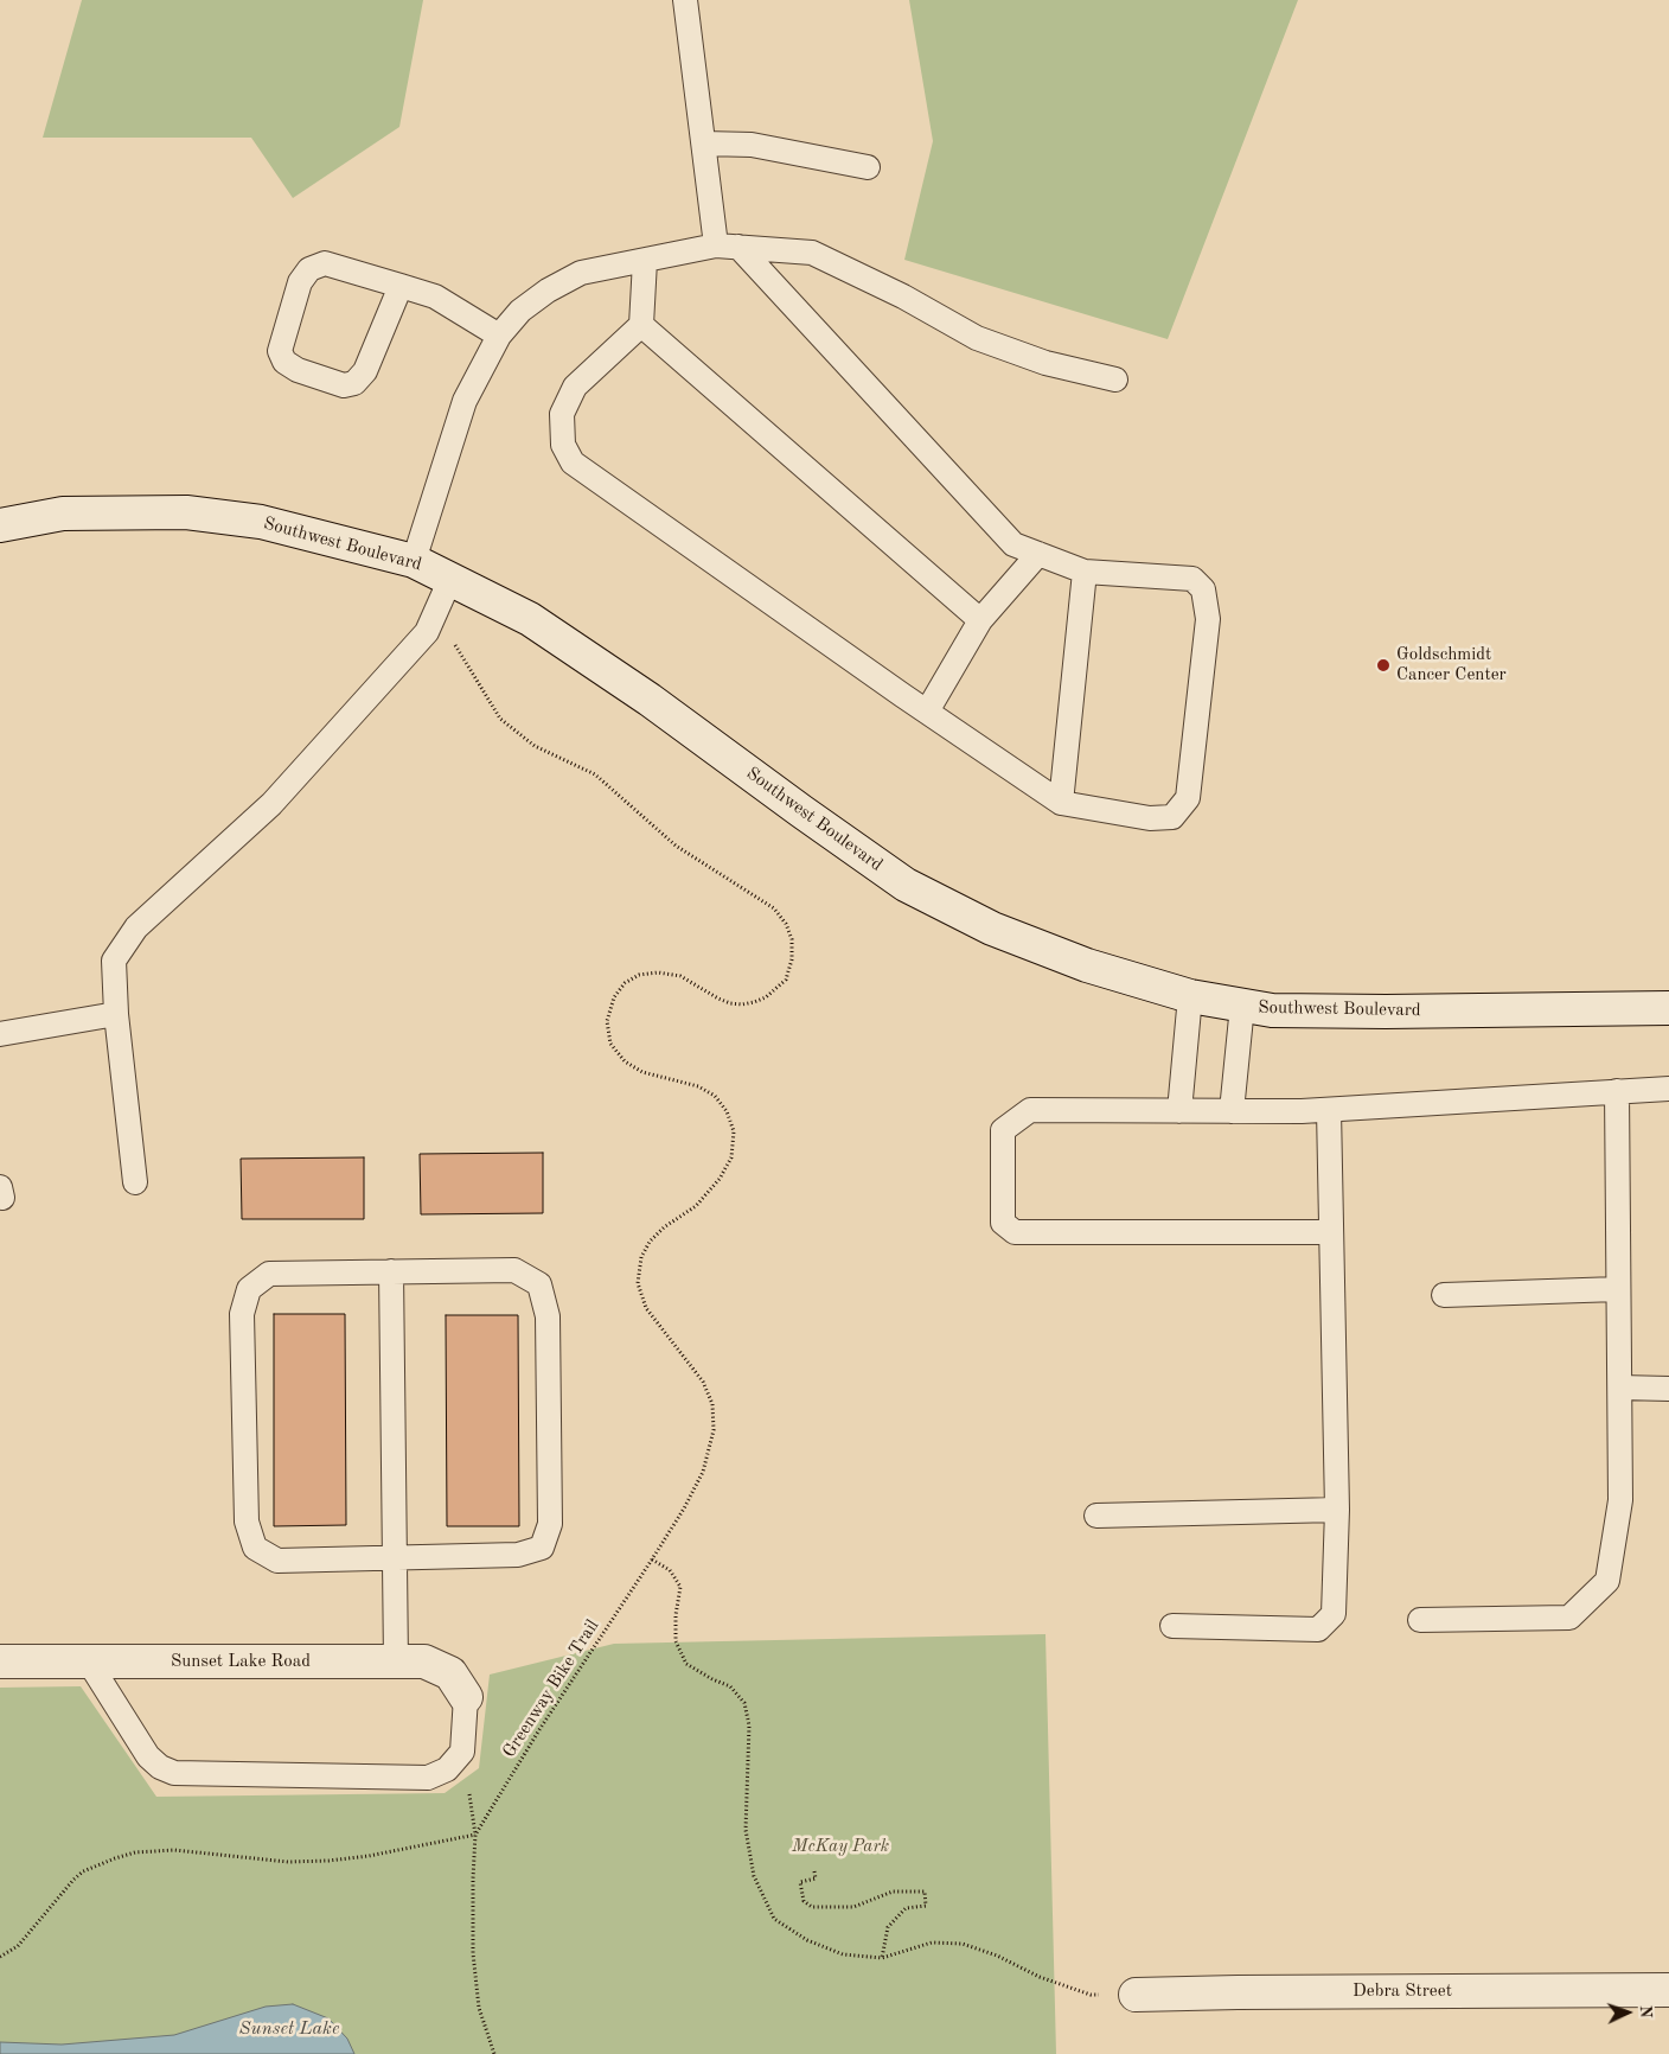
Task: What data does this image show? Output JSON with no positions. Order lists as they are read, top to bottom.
{
  "streets": {
    "main road": ["Southwest Boulevard", "Sunset Lake Road", "Debra Street"],
    "path": ["Greenway Bike Trail"]
  },
  "water": ["Sunset Lake"],
  "parks": ["McKay Park"],
  "places": ["Goldschmidt Cancer Center"],
  "north": "right"
}
